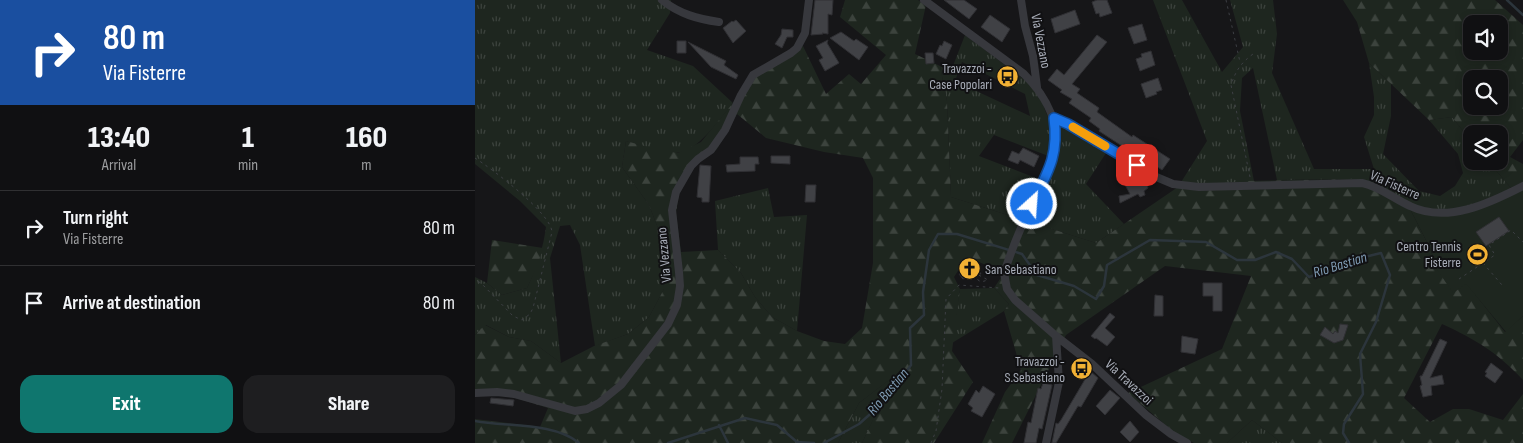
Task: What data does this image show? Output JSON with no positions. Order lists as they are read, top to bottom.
{
  "streets": {
    "street": ["Via Vezzano", "Via Fisterre", "Via Travazzoi"]
  },
  "crossings": [
    ["Via Vezzano", "Via Fisterre"]
  ],
  "water": ["Rio Bastian"],
  "places": {
    "bus stop": ["Travazzoi - Case Popolari", "Travazzoi - S.Sebastiano"],
    "sports": ["Centro Tennis Fisterre"],
    "church": ["San Sebastiano"]
  },
  "page": {
    "turn": ["80 m", "Via Fisterre"],
    "eta": [
      "13:40",
      "Arrival",
      "1",
      "min",
      "160",
      "m"
    ],
    "list": [
      {
        "name": "Turn right",
        "note": "Via Fisterre",
        "value": "80 m"
      },
      {
        "name": "Arrive at destination",
        "value": "80 m"
      }
    ],
    "buttons": ["Exit", "Share"]
  }
}
